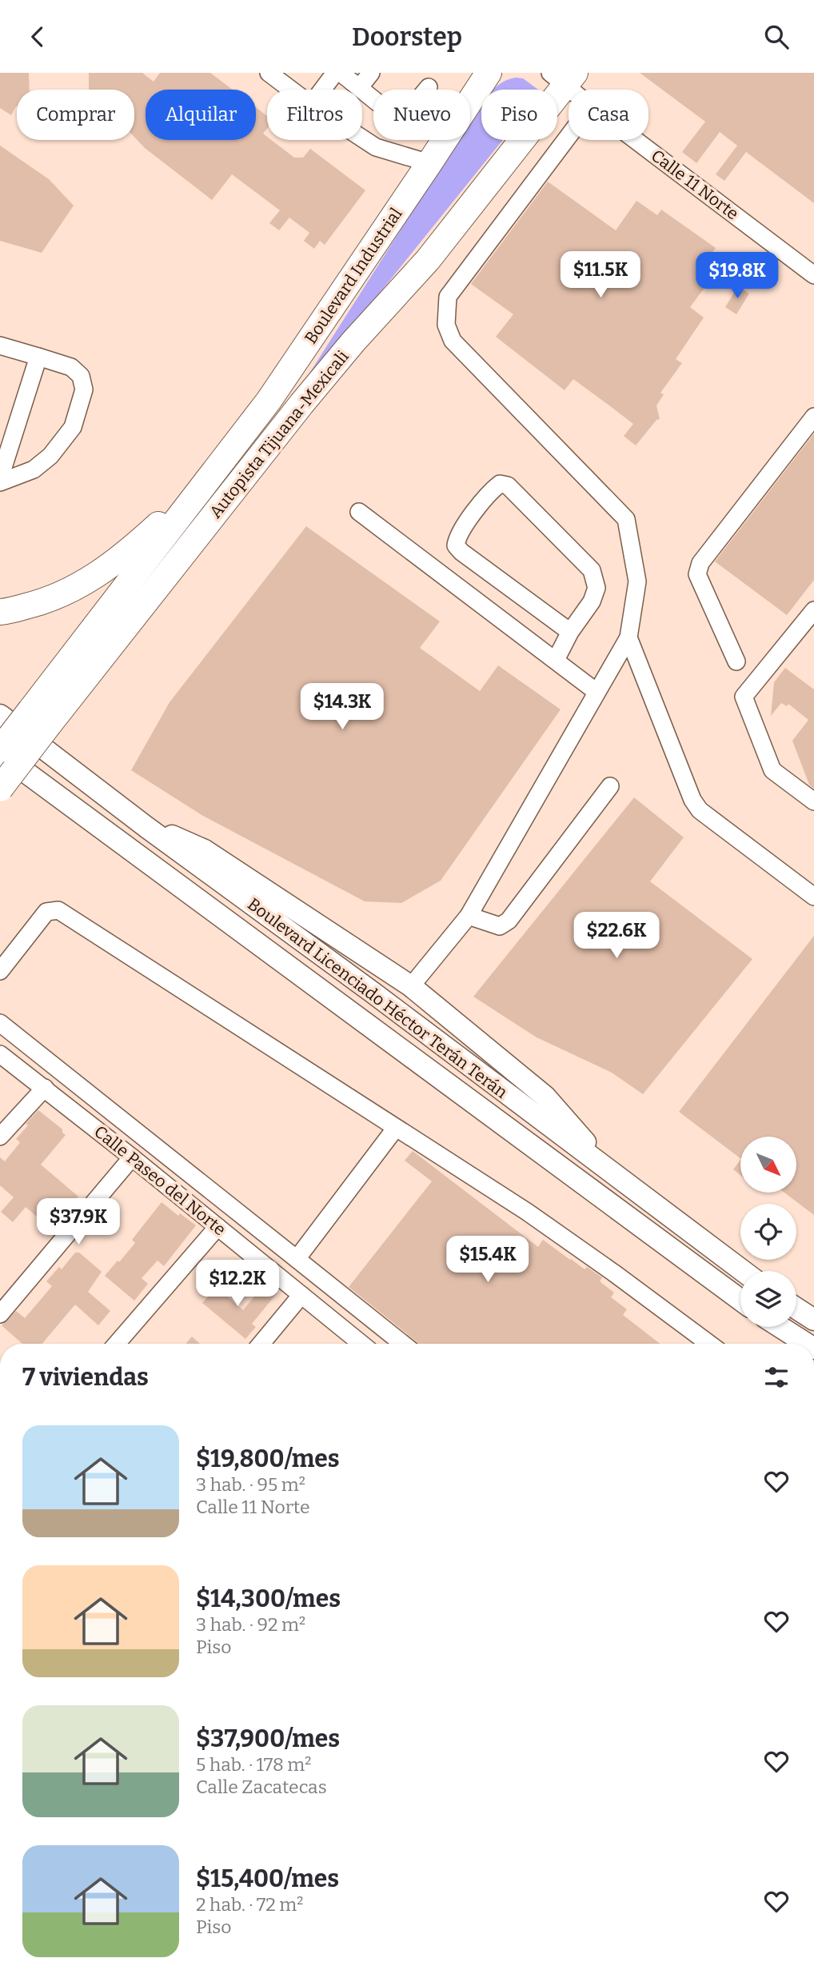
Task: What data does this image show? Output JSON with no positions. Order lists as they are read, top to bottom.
{
  "streets": {
    "highway": ["Boulevard Industrial", "Autopista Tijuana-Mexicali"],
    "main road": ["Boulevard Licenciado Héctor Terán Terán"],
    "street": ["Calle 11 Norte", "Calle Paseo del Norte"]
  },
  "crossings": [
    ["Calle 11 Norte", "Autopista Tijuana-Mexicali"],
    ["Boulevard Industrial", "Autopista Tijuana-Mexicali"],
    ["Autopista Tijuana-Mexicali", "Boulevard Licenciado Héctor Terán Terán"]
  ],
  "north": "bottom right",
  "page": {
    "header": "Doorstep",
    "chip": [
      "Comprar",
      "Alquilar",
      "Filtros",
      "Nuevo",
      "Piso",
      "Casa"
    ],
    "price": [
      "$11.5K",
      "$19.8K",
      "$14.3K",
      "$22.6K",
      "$37.9K",
      "$15.4K",
      "$12.2K"
    ],
    "heading": "7 viviendas",
    "list": [
      {
        "name": "$19,800/mes",
        "note": "3 hab. · 95 m² · Calle 11 Norte"
      },
      {
        "name": "$14,300/mes",
        "note": "3 hab. · 92 m² · Piso"
      },
      {
        "name": "$37,900/mes",
        "note": "5 hab. · 178 m² · Calle Zacatecas"
      },
      {
        "name": "$15,400/mes",
        "note": "2 hab. · 72 m² · Piso"
      }
    ]
  }
}
